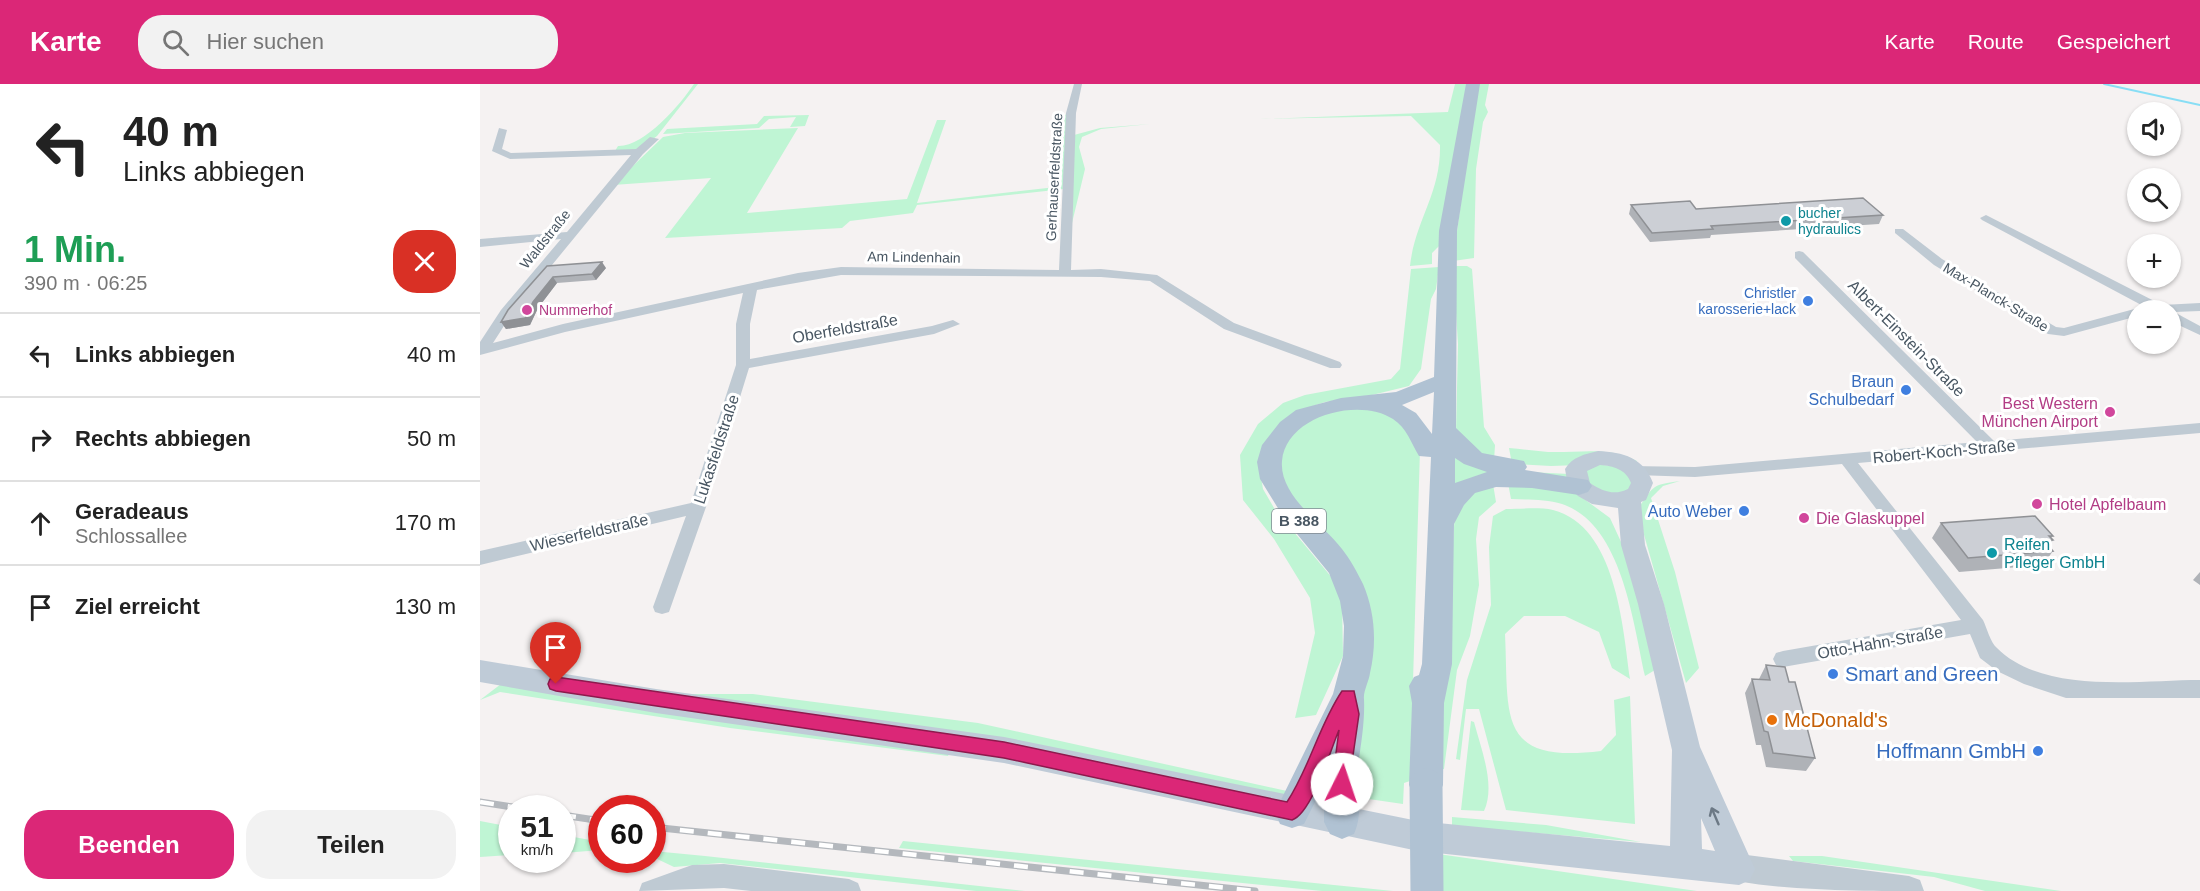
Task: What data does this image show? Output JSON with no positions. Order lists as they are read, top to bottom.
{
  "streets": {
    "main road": ["B 388"],
    "street": [
      "Gerhauserfeldstraße",
      "Waldstraße",
      "Am Lindenhain",
      "Max-Planck-Straße",
      "Oberfeldstraße",
      "Albert-Einstein-Straße",
      "Lukasfeldstraße",
      "Robert-Koch-Straße",
      "Wieserfeldstraße",
      "Otto-Hahn-Straße"
    ]
  },
  "crossings": [
    ["Gerhauserfeldstraße", "Am Lindenhain"],
    ["Waldstraße", "Am Lindenhain"],
    ["Am Lindenhain", "Lukasfeldstraße"],
    ["Oberfeldstraße", "Lukasfeldstraße"],
    ["Albert-Einstein-Straße", "Robert-Koch-Straße"],
    ["Lukasfeldstraße", "Wieserfeldstraße"]
  ],
  "places": [
    "bucher hydraulics",
    "Christler karosserie+lack",
    "Nummerhof",
    "Braun Schulbedarf",
    "Best Western München Airport",
    "Hotel Apfelbaum",
    "Auto Weber",
    "Die Glaskuppel",
    "Reifen Pfleger GmbH",
    "Smart and Green",
    "McDonald's",
    "Hoffmann GmbH"
  ],
  "page": {
    "header": "Karte",
    "search": "Hier suchen",
    "nav": ["Karte", "Route", "Gespeichert"],
    "turn": ["40 m", "Links abbiegen"],
    "map_buttons": ["+", "−"],
    "heading": ["1 Min.", "390 m · 06:25"],
    "list": [
      {
        "name": "Links abbiegen",
        "value": "40 m"
      },
      {
        "name": "Rechts abbiegen",
        "value": "50 m"
      },
      {
        "name": "Geradeaus",
        "note": "Schlossallee",
        "value": "170 m"
      },
      {
        "name": "Ziel erreicht",
        "value": "130 m"
      }
    ],
    "speed": "51 km/h",
    "limit": "60",
    "buttons": ["Beenden", "Teilen"]
  }
}
